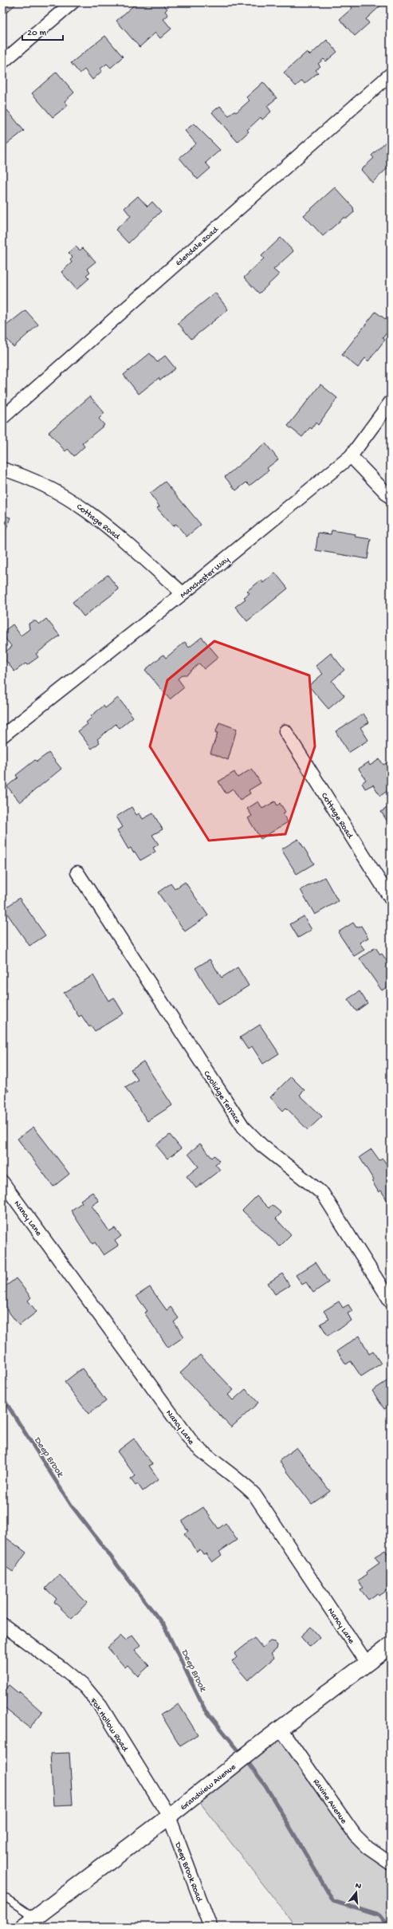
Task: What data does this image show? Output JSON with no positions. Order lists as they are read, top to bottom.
{
  "streets": {
    "street": [
      "Glendale Road",
      "Cottage Road",
      "Manchester Way",
      "Coolidge Terrace",
      "Nancy Lane",
      "Fox Hollow Road",
      "Grandview Avenue",
      "Ravine Avenue",
      "Deep Brook Road"
    ]
  },
  "crossings": [
    ["Cottage Road", "Manchester Way"],
    ["Nancy Lane", "Grandview Avenue"],
    ["Fox Hollow Road", "Grandview Avenue"],
    ["Fox Hollow Road", "Deep Brook Road"],
    ["Grandview Avenue", "Ravine Avenue"],
    ["Grandview Avenue", "Deep Brook Road"]
  ],
  "water": ["Deep Brook"],
  "scale_bar": "20 m",
  "north": "top"
}
